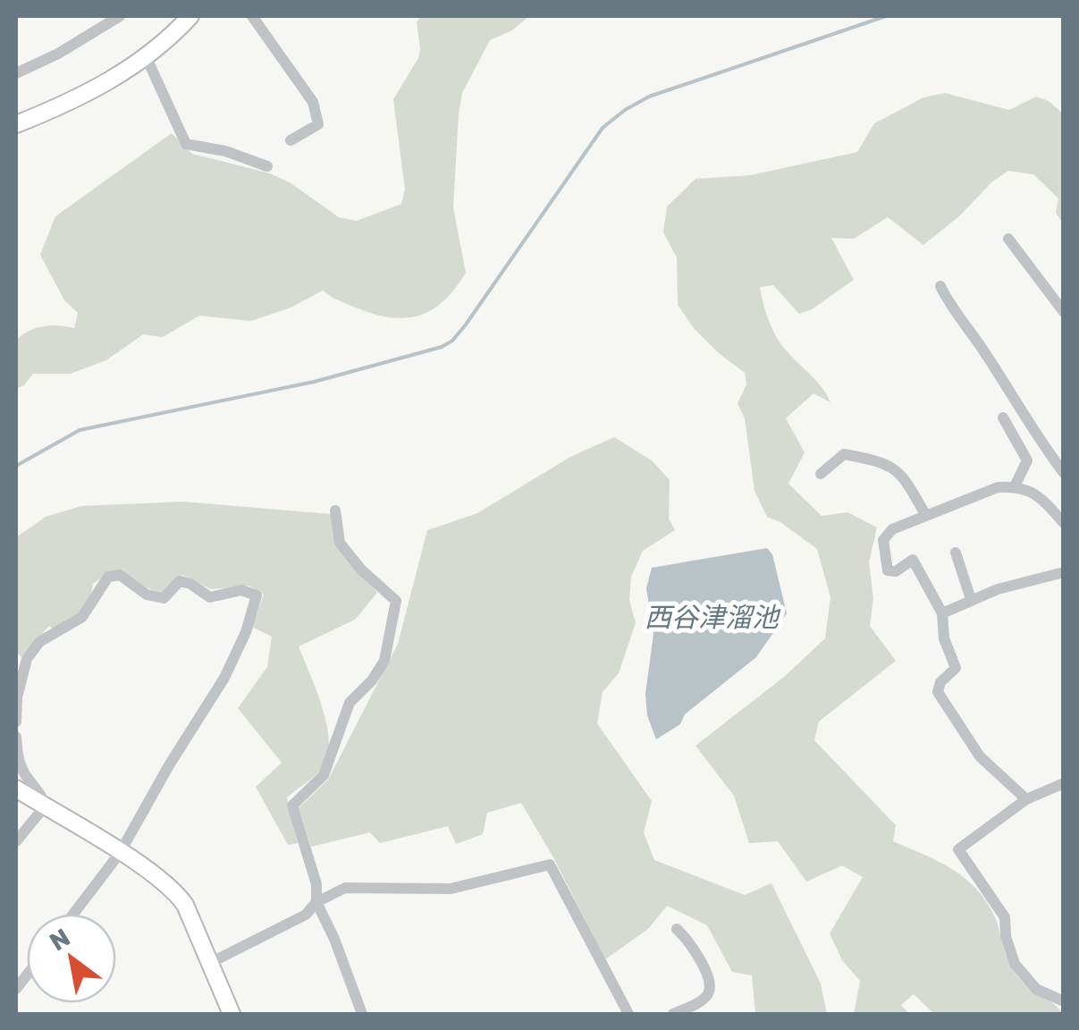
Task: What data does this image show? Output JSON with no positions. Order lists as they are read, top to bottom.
{
  "water": ["西谷津溜池"],
  "north": "top left"
}
